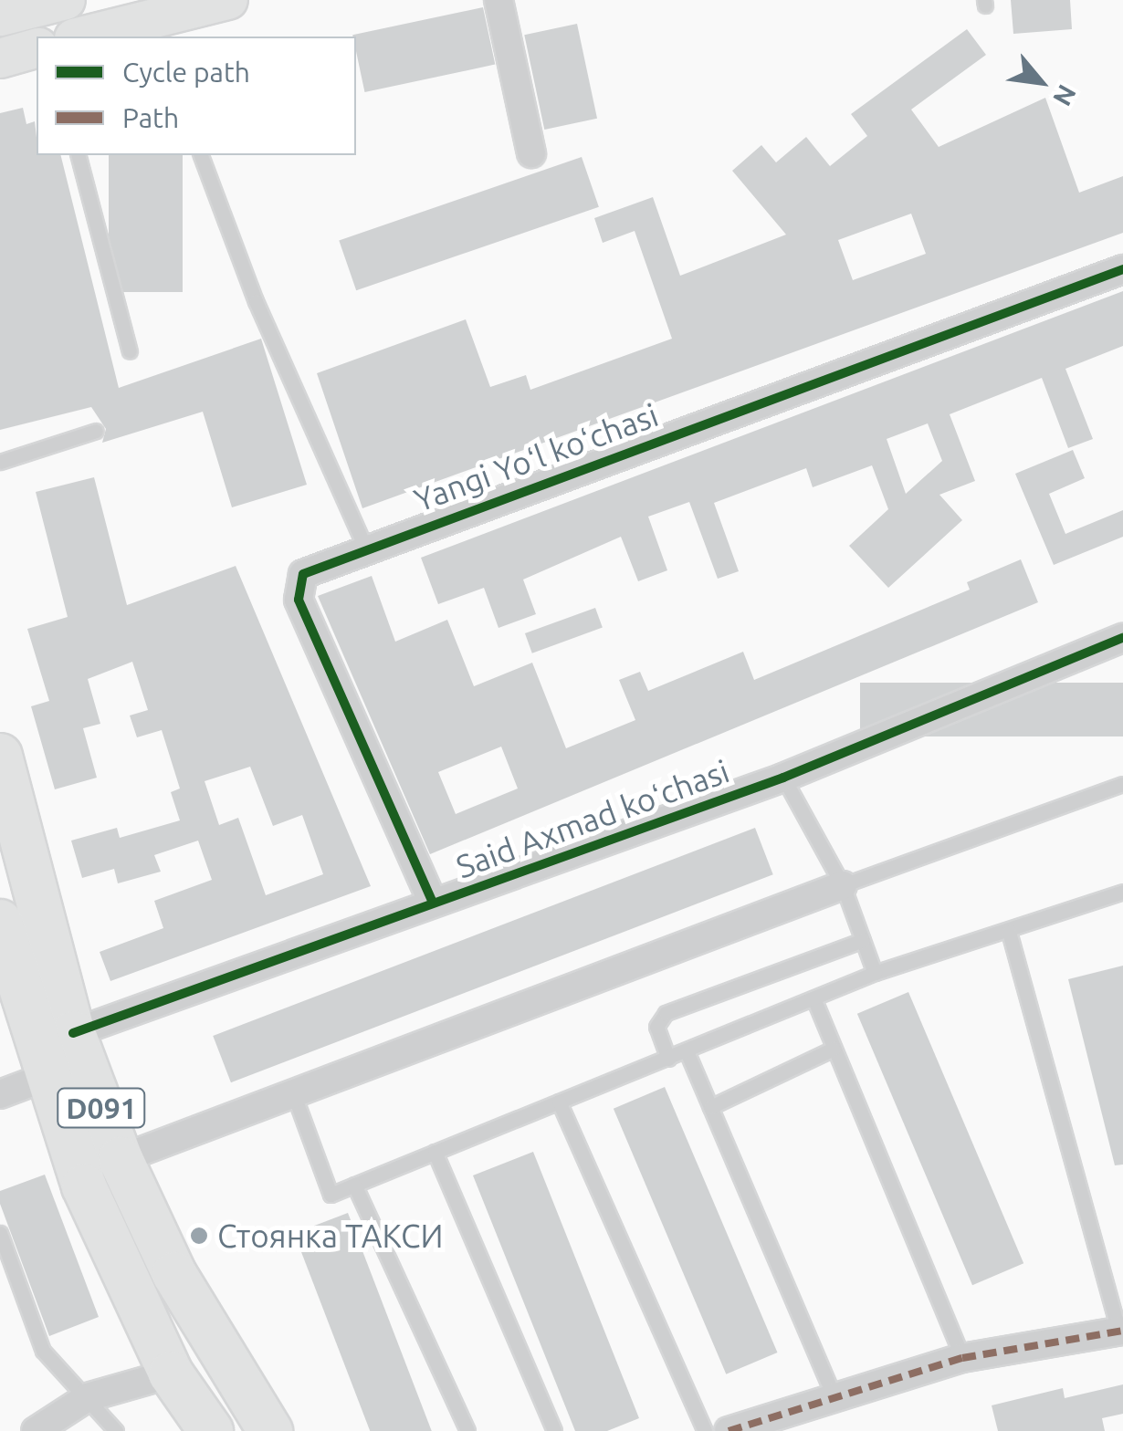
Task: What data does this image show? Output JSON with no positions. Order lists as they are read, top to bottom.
{
  "streets": {
    "highway": ["D091"],
    "street": ["Yangi Yoʻl koʻchasi", "Said Axmad koʻchasi"]
  },
  "crossings": [
    ["Yangi Yoʻl koʻchasi", "Said Axmad koʻchasi"],
    ["Said Axmad koʻchasi", "D091"]
  ],
  "places": ["Стоянка ТАКСИ"],
  "legend": ["Cycle path", "Path"],
  "north": "bottom right"
}
